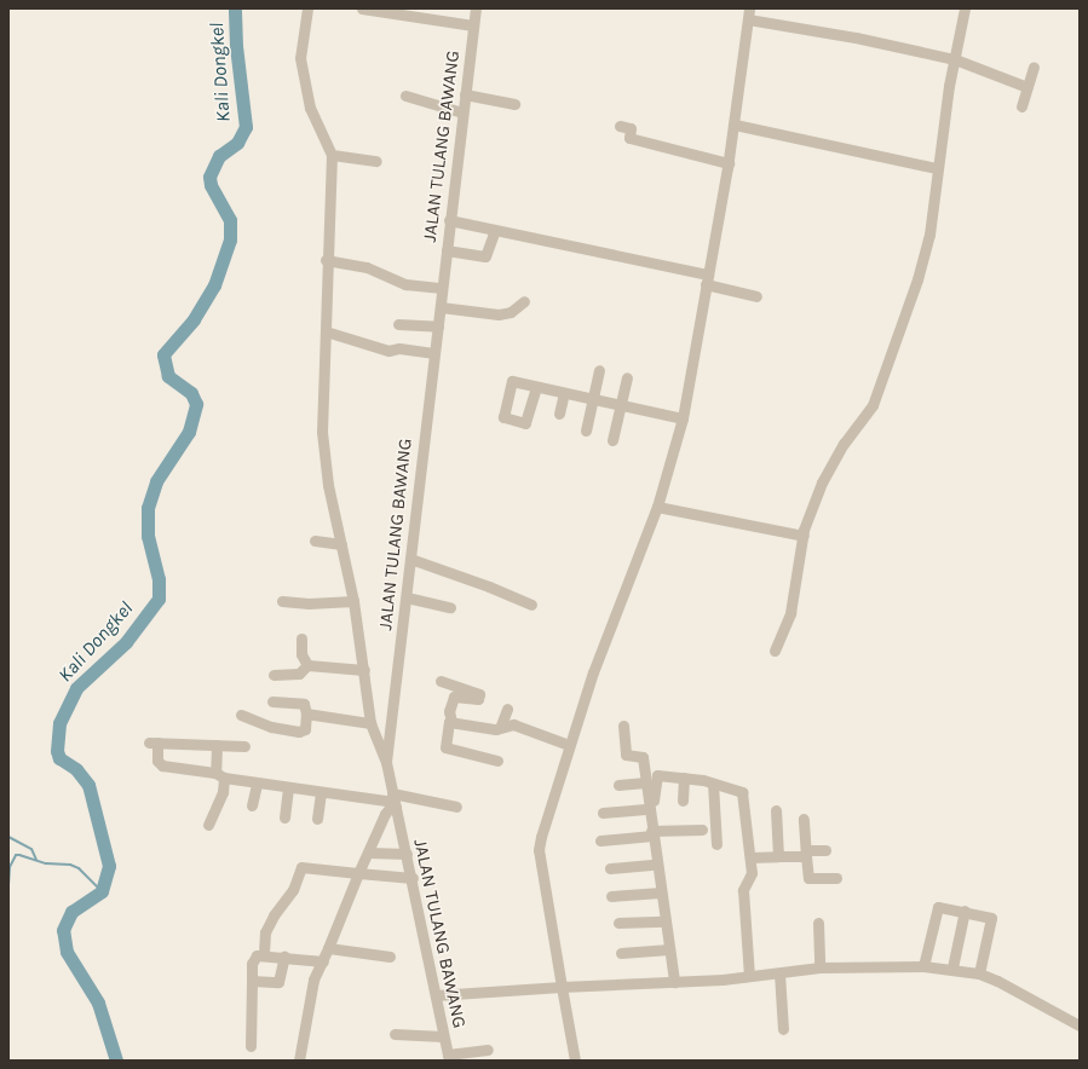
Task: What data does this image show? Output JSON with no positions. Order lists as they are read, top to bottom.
{
  "streets": {
    "street": ["JALAN TULANG BAWANG"]
  },
  "water": ["Kali Dongkel"]
}
